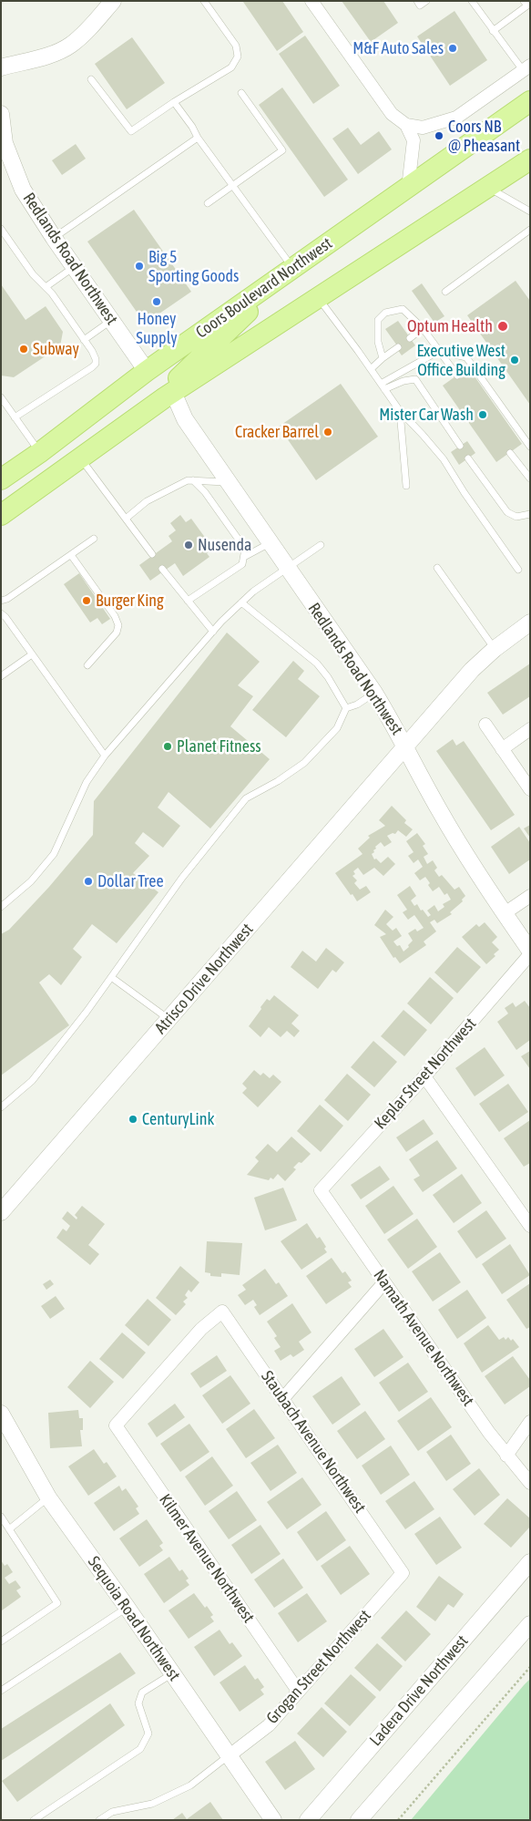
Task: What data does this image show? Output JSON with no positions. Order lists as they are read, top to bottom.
{
  "streets": {
    "main road": ["Coors Boulevard Northwest"],
    "street": [
      "Redlands Road Northwest",
      "Atrisco Drive Northwest",
      "Keplar Street Northwest",
      "Namath Avenue Northwest",
      "Staubach Avenue Northwest",
      "Kilmer Avenue Northwest",
      "Sequoia Road Northwest",
      "Grogan Street Northwest",
      "Ladera Drive Northwest"
    ]
  },
  "crossings": [
    ["Redlands Road Northwest", "Coors Boulevard Northwest"],
    ["Redlands Road Northwest", "Atrisco Drive Northwest"],
    ["Keplar Street Northwest", "Namath Avenue Northwest"],
    ["Staubach Avenue Northwest", "Kilmer Avenue Northwest"],
    ["Staubach Avenue Northwest", "Grogan Street Northwest"],
    ["Kilmer Avenue Northwest", "Grogan Street Northwest"],
    ["Sequoia Road Northwest", "Grogan Street Northwest"]
  ],
  "places": [
    "M&F Auto Sales",
    "Coors NB @ Pheasant",
    "Big 5 Sporting Goods",
    "Honey Supply",
    "Optum Health",
    "Subway",
    "Executive West Office Building",
    "Mister Car Wash",
    "Cracker Barrel",
    "Nusenda",
    "Burger King",
    "Planet Fitness",
    "Dollar Tree",
    "CenturyLink"
  ]
}
